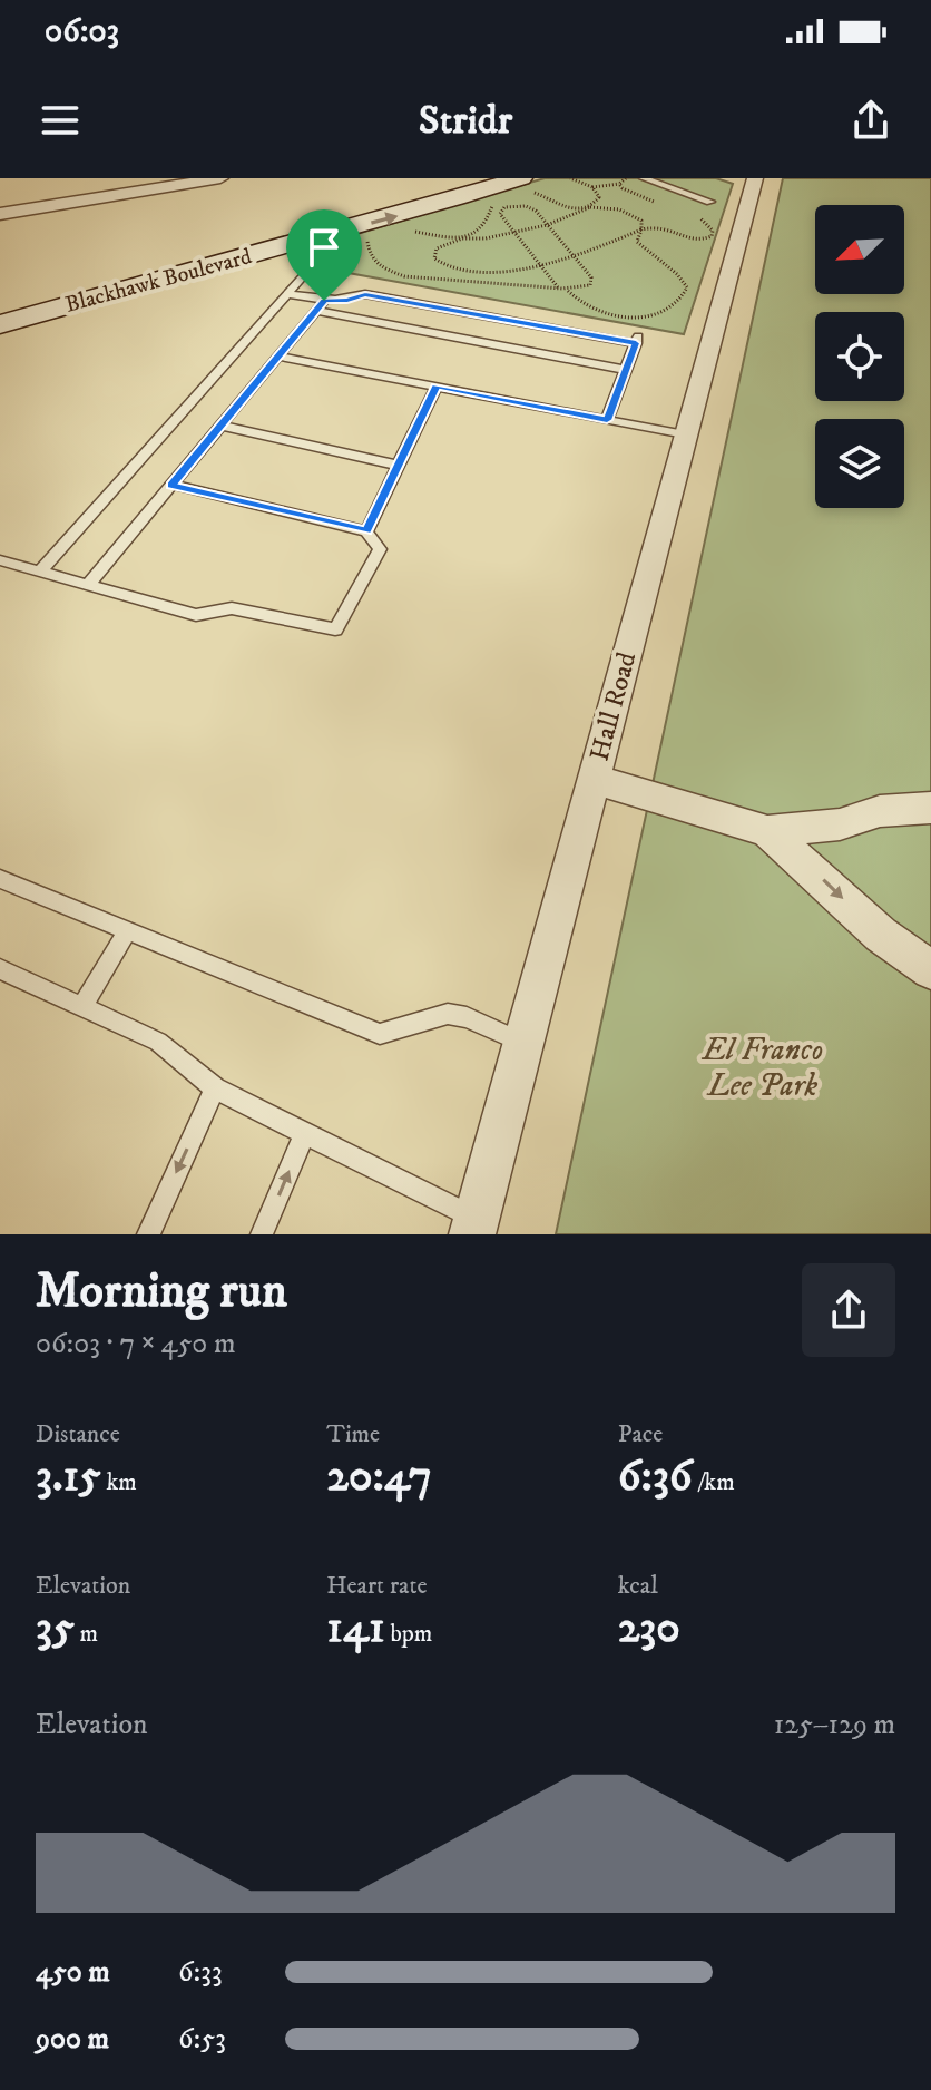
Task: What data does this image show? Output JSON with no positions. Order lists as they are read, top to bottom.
{
  "streets": {
    "main road": ["Blackhawk Boulevard"],
    "street": ["Hall Road"]
  },
  "parks": ["El Franco Lee Park"],
  "north": "bottom left",
  "page": {
    "status": "06:03",
    "header": "Stridr",
    "heading": ["Morning run", "06:03 · 7 × 450 m"],
    "stats": [
      ["Distance", "3.15 km"],
      ["Time", "20:47"],
      ["Pace", "6:36 /km"],
      ["Elevation", "35 m"],
      ["Heart rate", "141 bpm"],
      ["kcal", "230"]
    ],
    "chart": ["Elevation", "125–129 m"],
    "list": [
      {
        "name": "450 m",
        "note": "6:33"
      },
      {
        "name": "900 m",
        "note": "6:53"
      }
    ]
  }
}
